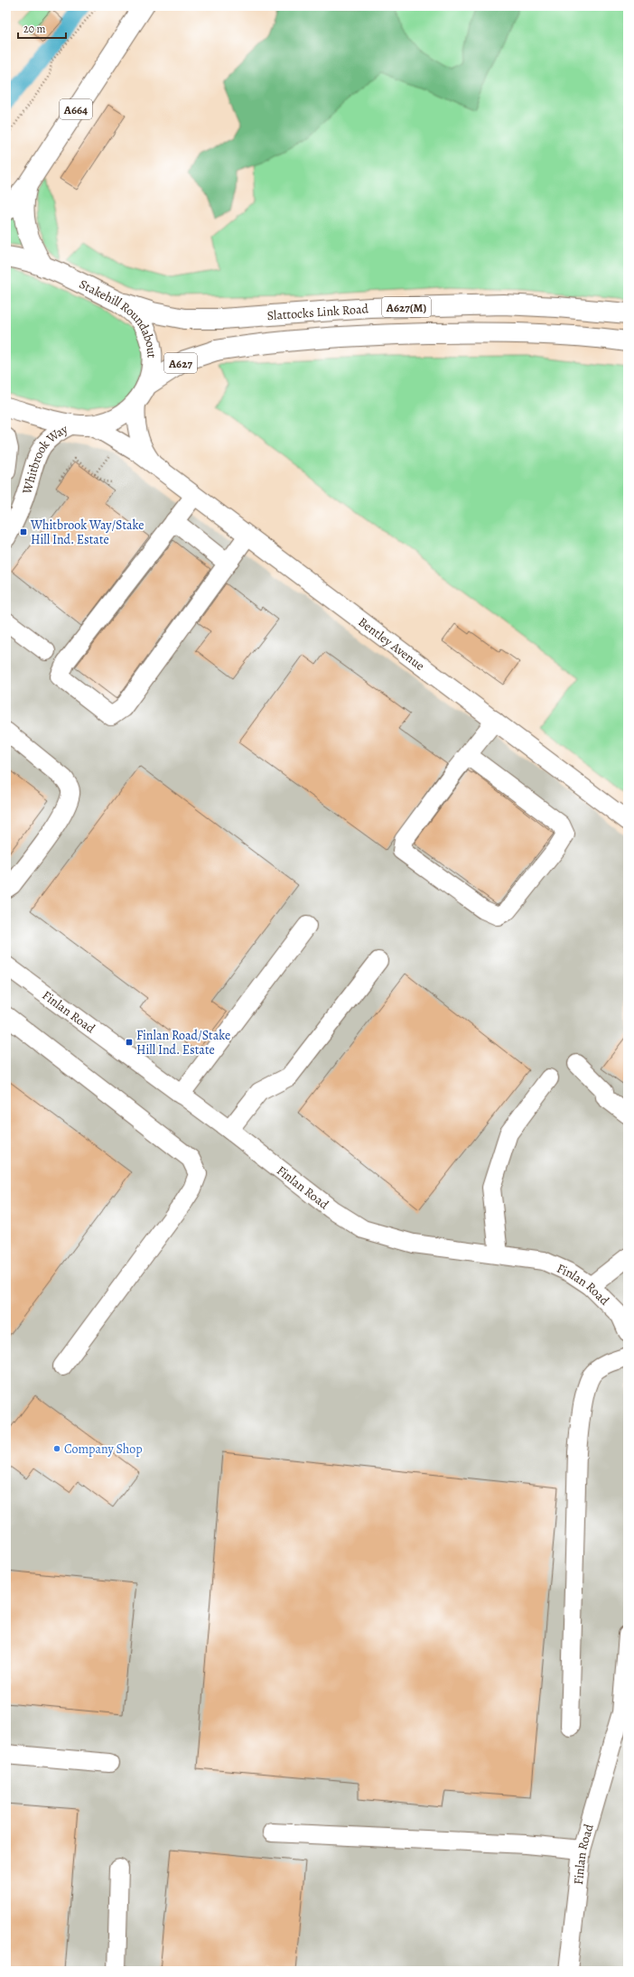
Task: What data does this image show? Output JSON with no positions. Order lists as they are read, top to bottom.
{
  "streets": {
    "main road": [
      "A664",
      "A627(M)",
      "Slattocks Link Road",
      "Stakehill Roundabout",
      "A627"
    ],
    "street": ["Whitbrook Way", "Bentley Avenue", "Finlan Road"]
  },
  "crossings": [
    ["A664", "Stakehill Roundabout"],
    ["Slattocks Link Road", "Stakehill Roundabout"],
    ["Stakehill Roundabout", "Whitbrook Way"],
    ["Stakehill Roundabout", "Bentley Avenue"],
    ["Whitbrook Way", "Bentley Avenue"]
  ],
  "places": {
    "transit": ["Whitbrook Way/Stake Hill Ind. Estate", "Finlan Road/Stake Hill Ind. Estate"],
    "other": ["Company Shop"]
  },
  "scale_bar": "20 m"
}
